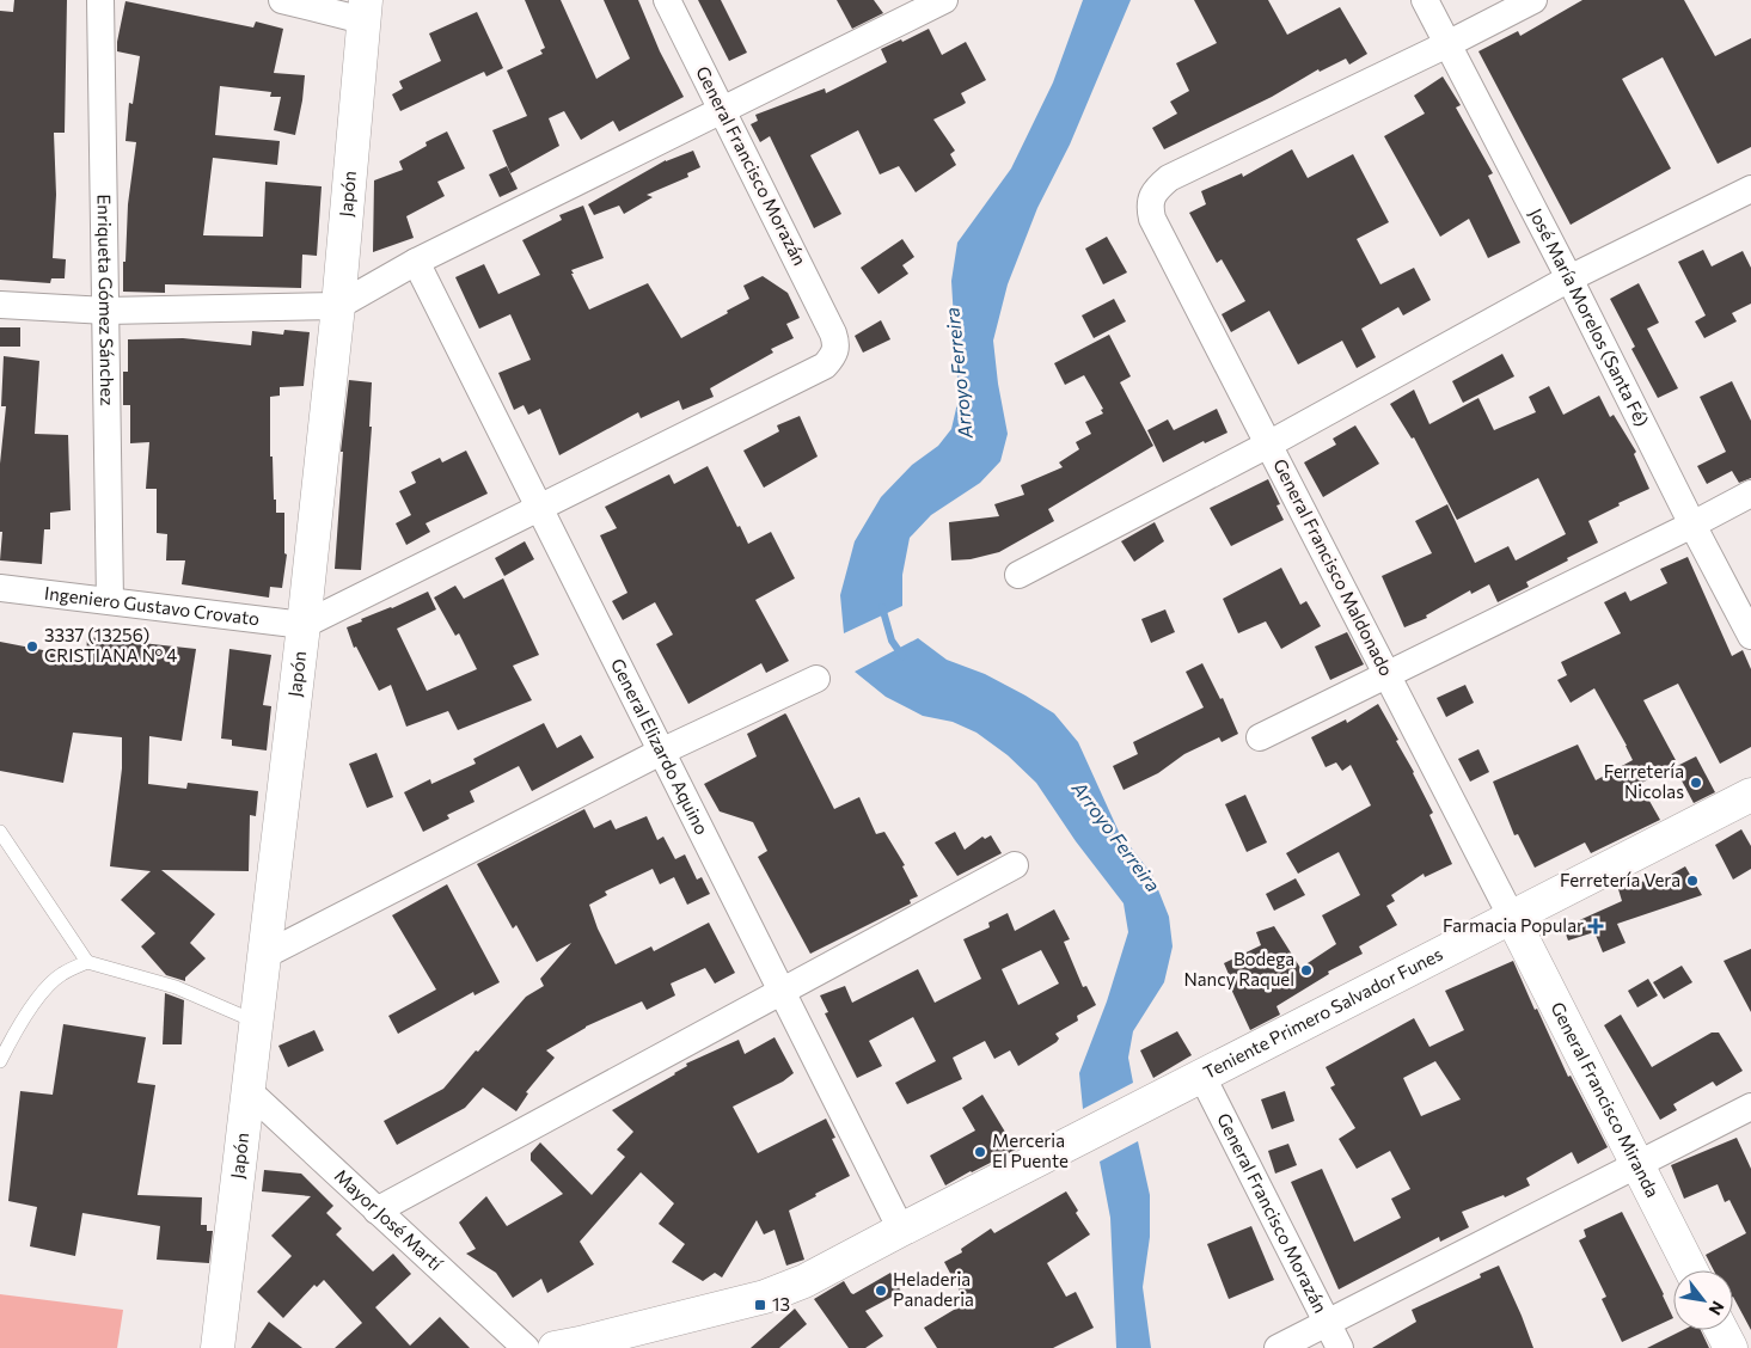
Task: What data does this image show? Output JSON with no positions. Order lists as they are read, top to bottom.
{
  "streets": {
    "street": [
      "General Francisco Morazán",
      "Japón",
      "Enriqueta Gómez Sánchez",
      "José María Morelos (Santa Fé)",
      "General Francisco Maldonado",
      "Ingeniero Gustavo Crovato",
      "General Elizardo Aquino",
      "Teniente Primero Salvador Funes",
      "General Francisco Miranda",
      "Mayor José Martí"
    ]
  },
  "crossings": [
    ["General Francisco Morazán", "General Elizardo Aquino"],
    ["General Francisco Morazán", "Teniente Primero Salvador Funes"],
    ["Japón", "Ingeniero Gustavo Crovato"],
    ["Japón", "Mayor José Martí"],
    ["Enriqueta Gómez Sánchez", "Ingeniero Gustavo Crovato"],
    ["José María Morelos (Santa Fé)", "General Francisco Maldonado"],
    ["General Francisco Maldonado", "Teniente Primero Salvador Funes"],
    ["General Francisco Maldonado", "General Francisco Miranda"],
    ["General Elizardo Aquino", "Teniente Primero Salvador Funes"],
    ["Teniente Primero Salvador Funes", "General Francisco Miranda"]
  ],
  "water": ["Arroyo Ferreira"],
  "places": {
    "other": [
      "3337 (13256) CRISTIANA Nº 4",
      "Ferretería Nicolas",
      "Ferretería Vera",
      "Bodega Nancy Raquel",
      "Merceria El Puente",
      "Heladeria Panaderia"
    ],
    "health": ["Farmacia Popular"],
    "transit": ["13"]
  },
  "north": "bottom right"
}
